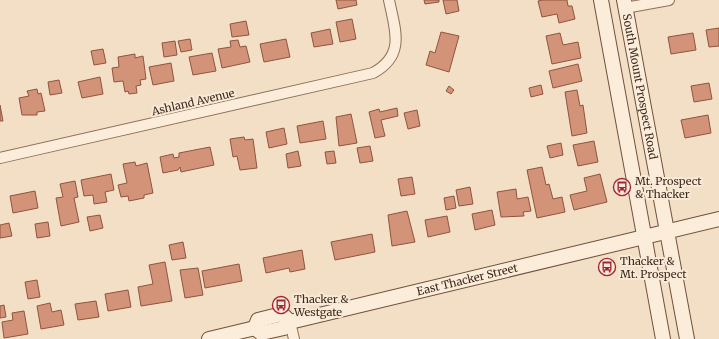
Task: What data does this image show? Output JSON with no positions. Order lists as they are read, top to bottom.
{
  "streets": {
    "main road": ["South Mount Prospect Road", "East Thacker Street"],
    "street": ["Ashland Avenue"]
  },
  "crossings": [
    ["South Mount Prospect Road", "East Thacker Street"]
  ],
  "places": {
    "bus stop": ["Mt. Prospect & Thacker", "Thacker & Mt. Prospect", "Thacker & Westgate"]
  }
}
